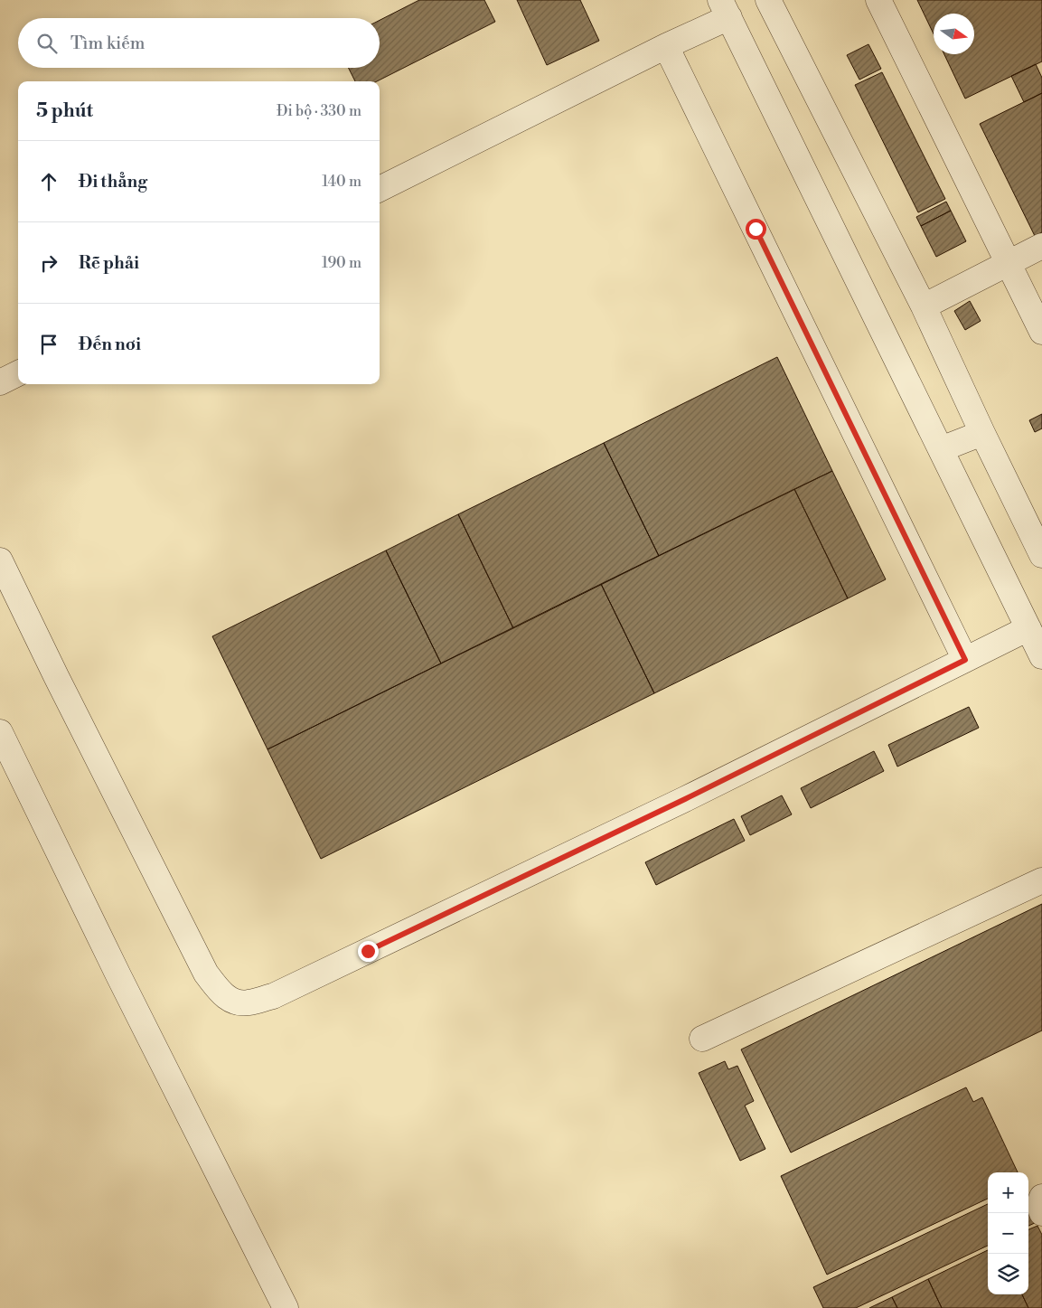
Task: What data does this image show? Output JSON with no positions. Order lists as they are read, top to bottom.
{
  "north": "right",
  "page": {
    "search": "Tìm kiếm",
    "heading": ["5 phút", "Đi bộ · 330 m"],
    "list": [
      ["Đi thẳng", "140 m"],
      ["Rẽ phải", "190 m"],
      "Đến nơi"
    ],
    "map_buttons": ["+", "−"]
  }
}
